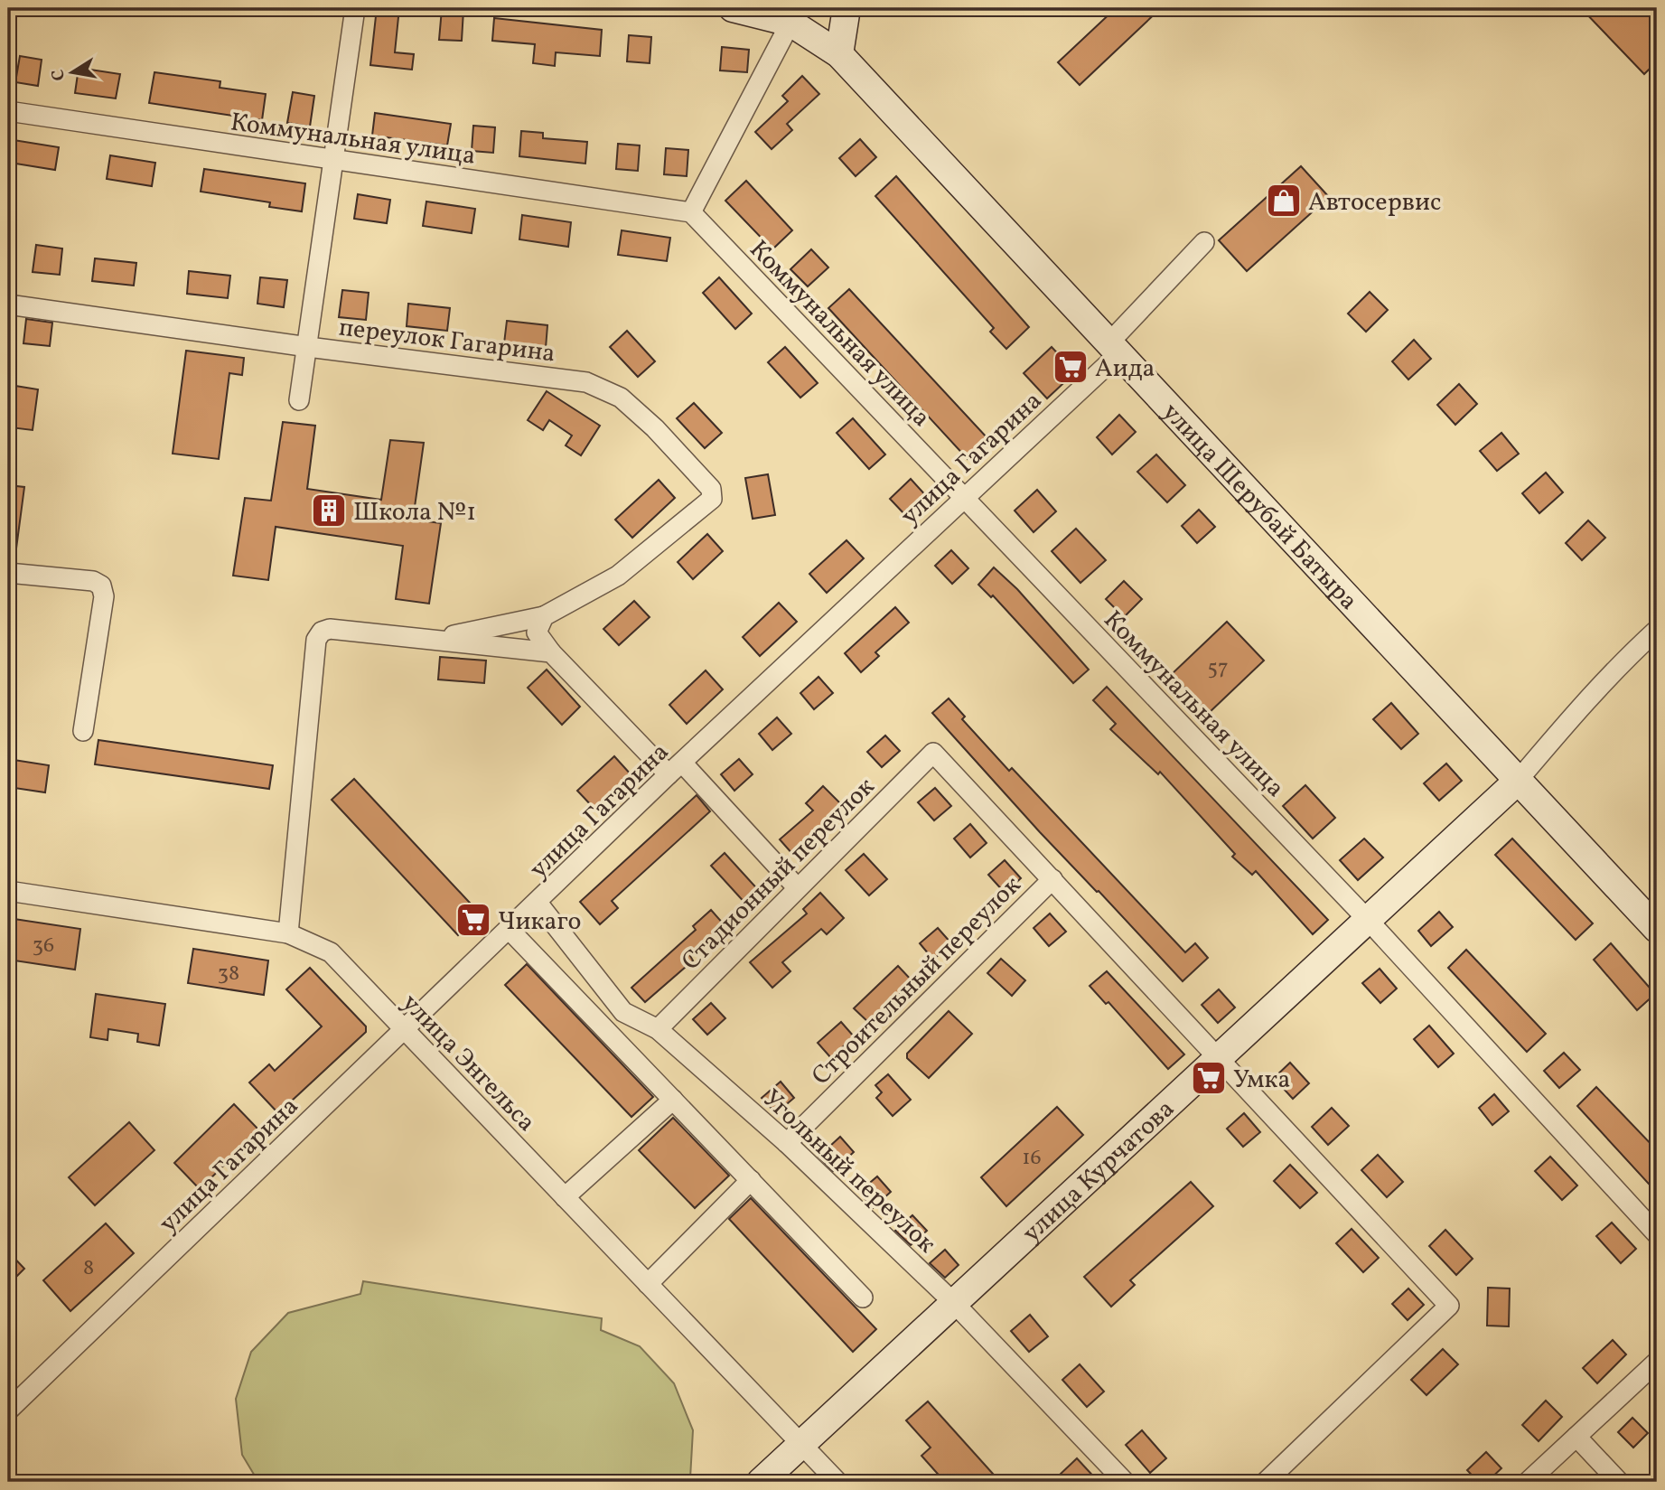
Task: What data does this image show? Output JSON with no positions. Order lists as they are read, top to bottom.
{
  "streets": {
    "street": [
      "Коммунальная улица",
      "переулок Гагарина",
      "улица Гагарина",
      "улица Шерубай Батыра",
      "Стадионный переулок",
      "Строительный переулок",
      "улица Энгельса",
      "Угольный переулок",
      "улица Курчатова"
    ]
  },
  "crossings": [
    ["Коммунальная улица", "улица Гагарина"],
    ["Коммунальная улица", "улица Курчатова"],
    ["улица Гагарина", "улица Шерубай Батыра"],
    ["улица Гагарина", "улица Энгельса"],
    ["улица Гагарина", "Угольный переулок"],
    ["улица Шерубай Батыра", "улица Курчатова"],
    ["Стадионный переулок", "Строительный переулок"],
    ["Стадионный переулок", "Угольный переулок"],
    ["Строительный переулок", "Угольный переулок"],
    ["улица Энгельса", "улица Курчатова"],
    ["Угольный переулок", "улица Курчатова"]
  ],
  "places": {
    "shop": ["Автосервис"],
    "supermarket": ["Аида", "Чикаго", "Умка"],
    "building": ["Школа №1"]
  },
  "house_numbers": [
    "57",
    "36",
    "38",
    "16",
    "8"
  ],
  "north": "left"
}
